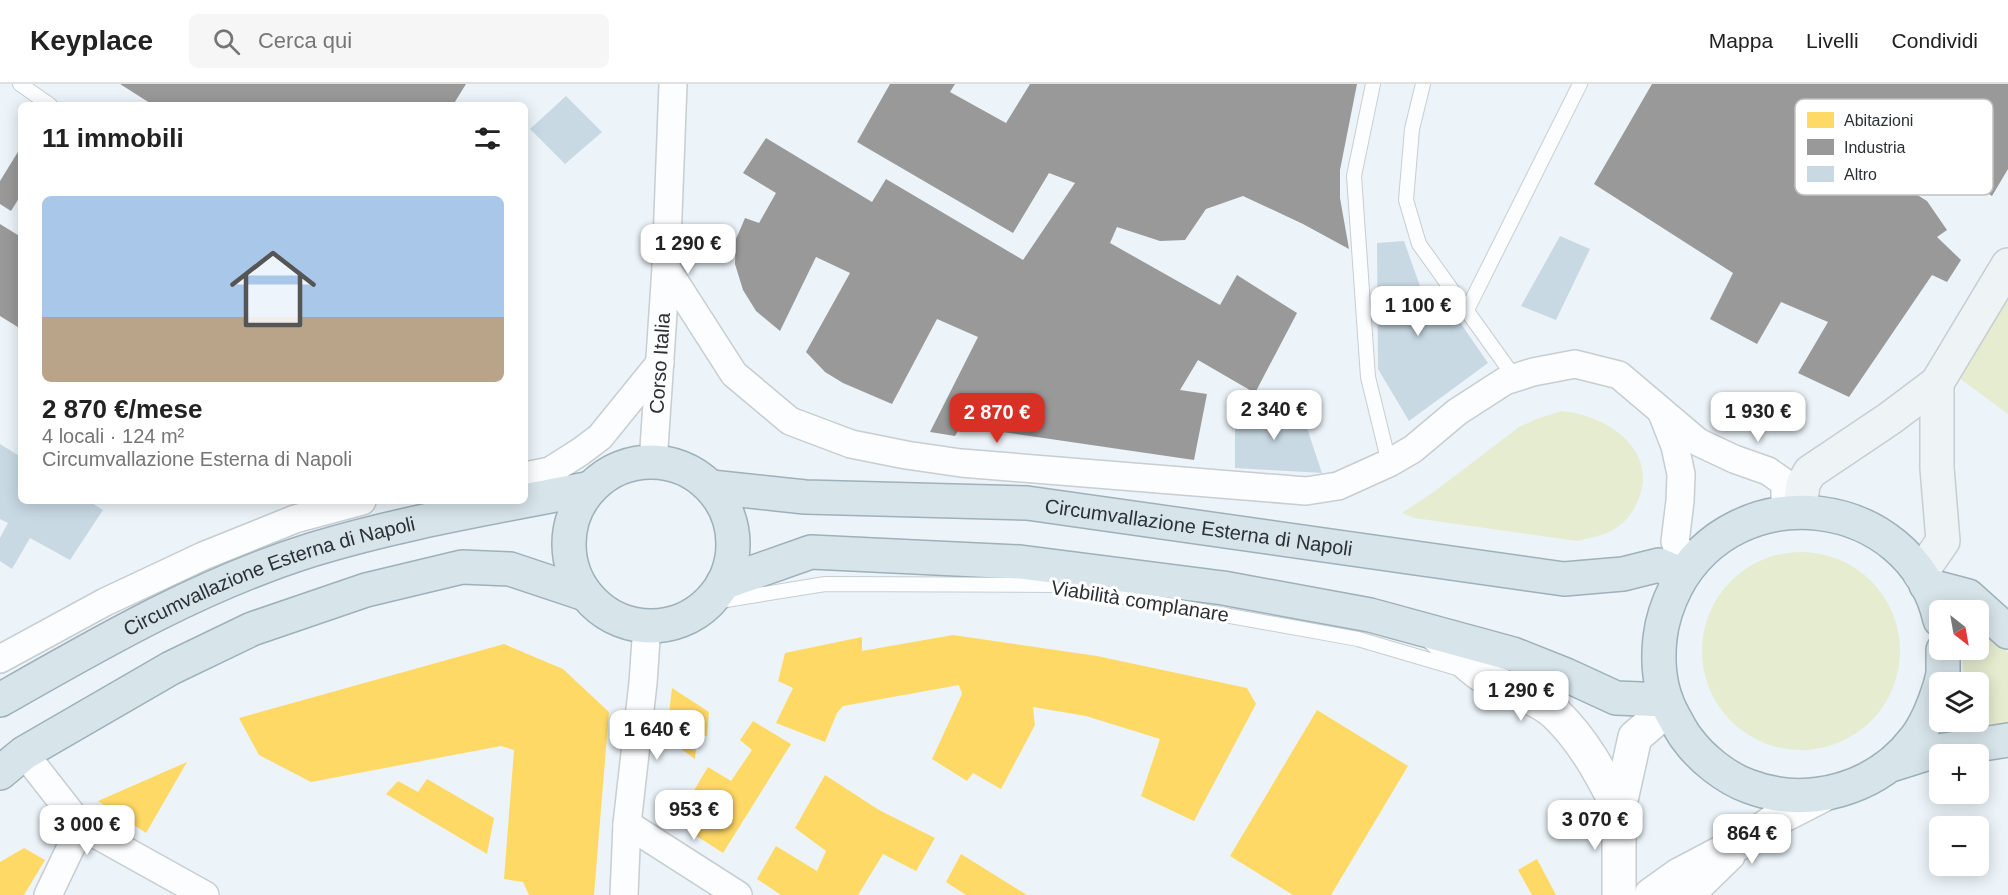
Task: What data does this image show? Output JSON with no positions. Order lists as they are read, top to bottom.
{
  "streets": {
    "highway": ["Circumvallazione Esterna di Napoli"],
    "street": ["Corso Italia"],
    "lane": ["Viabilità complanare"]
  },
  "crossings": [
    ["Corso Italia", "Circumvallazione Esterna di Napoli"],
    ["Corso Italia", "Viabilità complanare"],
    ["Circumvallazione Esterna di Napoli", "Viabilità complanare"]
  ],
  "legend": ["Abitazioni", "Industria", "Altro"],
  "north": "bottom right",
  "page": {
    "header": "Keyplace",
    "search": "Cerca qui",
    "nav": ["Mappa", "Livelli", "Condividi"],
    "heading": "11 immobili",
    "list": [
      {
        "name": "2 870 €/mese",
        "note": "4 locali · 124 m² · Circumvallazione Esterna di Napoli"
      }
    ],
    "price": [
      "1 290 €",
      "1 100 €",
      "2 340 €",
      "1 930 €",
      "2 870 €",
      "1 290 €",
      "1 640 €",
      "953 €",
      "3 070 €",
      "3 000 €",
      "864 €"
    ],
    "map_buttons": ["+", "−"]
  }
}
